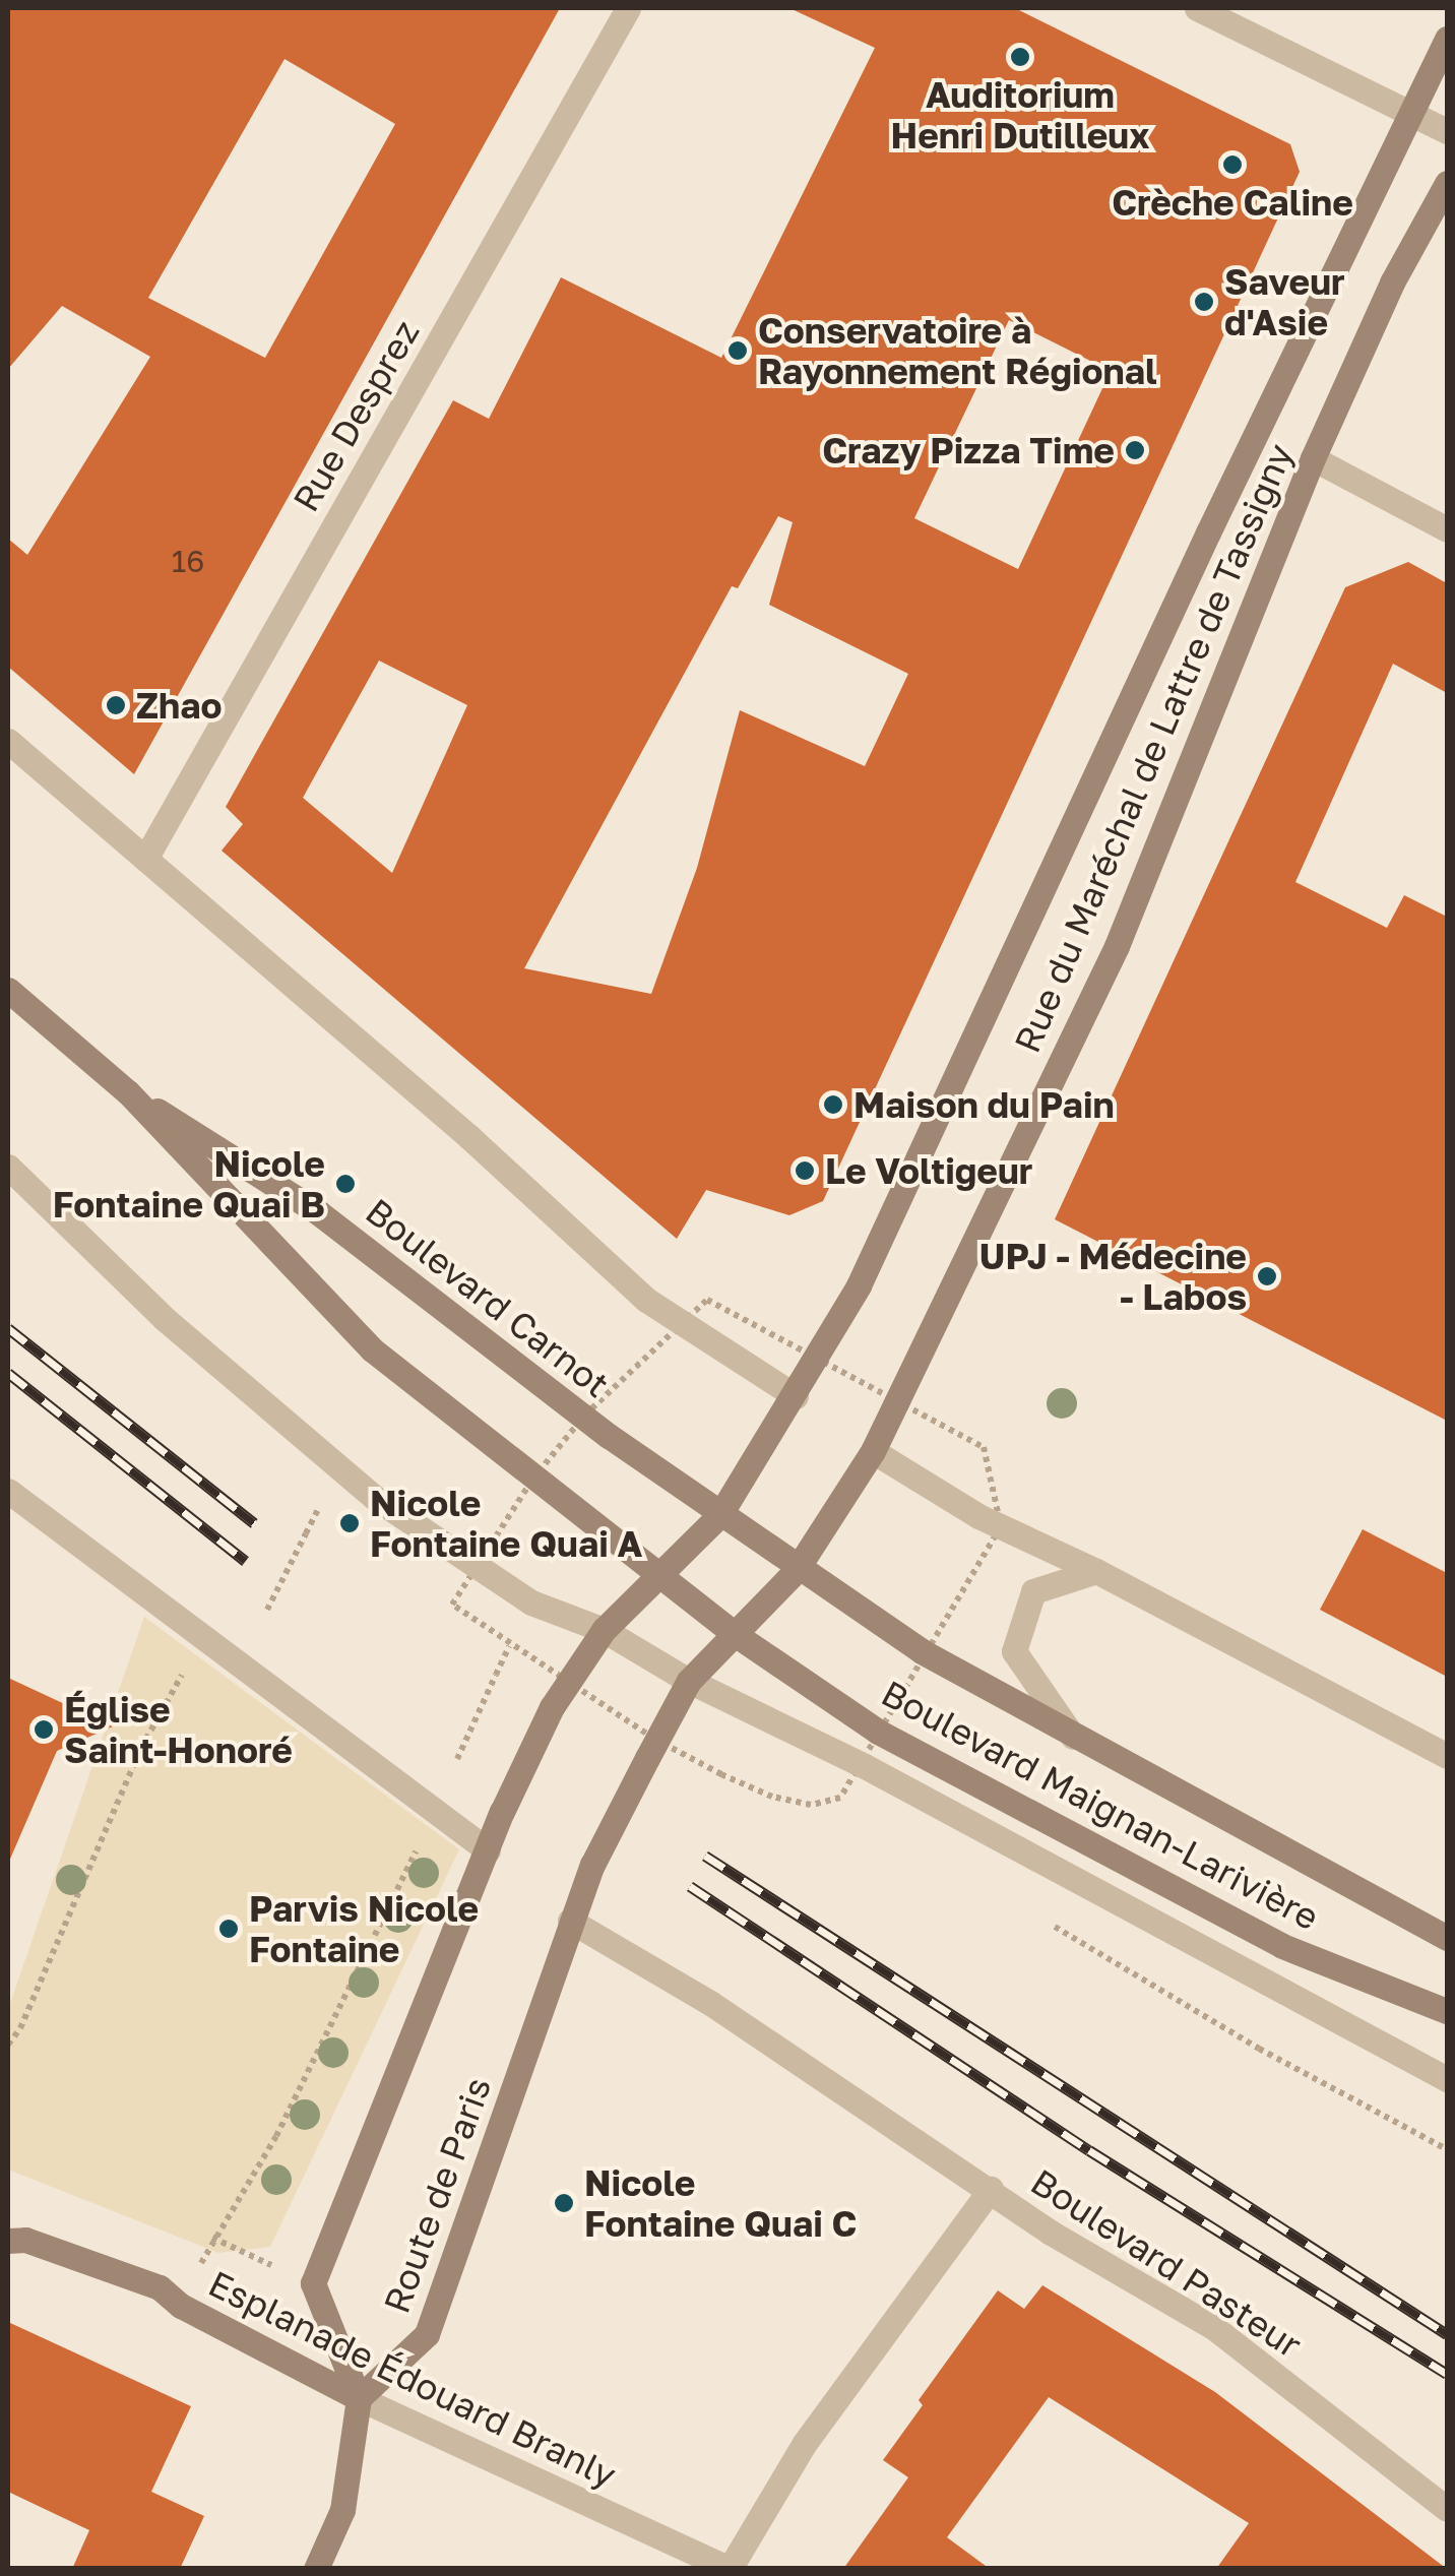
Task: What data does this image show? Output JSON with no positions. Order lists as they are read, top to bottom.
{
  "streets": {
    "main road": [
      "Rue du Maréchal de Lattre de Tassigny",
      "Boulevard Carnot",
      "Boulevard Maignan-Larivière",
      "Route de Paris",
      "Esplanade Édouard Branly"
    ],
    "street": ["Rue Desprez", "Boulevard Pasteur"]
  },
  "crossings": [
    ["Rue du Maréchal de Lattre de Tassigny", "Boulevard Carnot"],
    ["Rue du Maréchal de Lattre de Tassigny", "Boulevard Maignan-Larivière"],
    ["Rue du Maréchal de Lattre de Tassigny", "Route de Paris"],
    ["Boulevard Carnot", "Boulevard Maignan-Larivière"],
    ["Route de Paris", "Esplanade Édouard Branly"],
    ["Boulevard Pasteur", "Esplanade Édouard Branly"]
  ],
  "places": [
    "Auditorium Henri Dutilleux",
    "Crèche Caline",
    "Saveur d'Asie",
    "Conservatoire à Rayonnement Régional",
    "Crazy Pizza Time",
    "Zhao",
    "Maison du Pain",
    "Le Voltigeur",
    "Nicole Fontaine Quai B",
    "UPJ - Médecine - Labos",
    "Nicole Fontaine Quai A",
    "Église Saint-Honoré",
    "Parvis Nicole Fontaine",
    "Nicole Fontaine Quai C"
  ],
  "house_numbers": ["16"]
}
